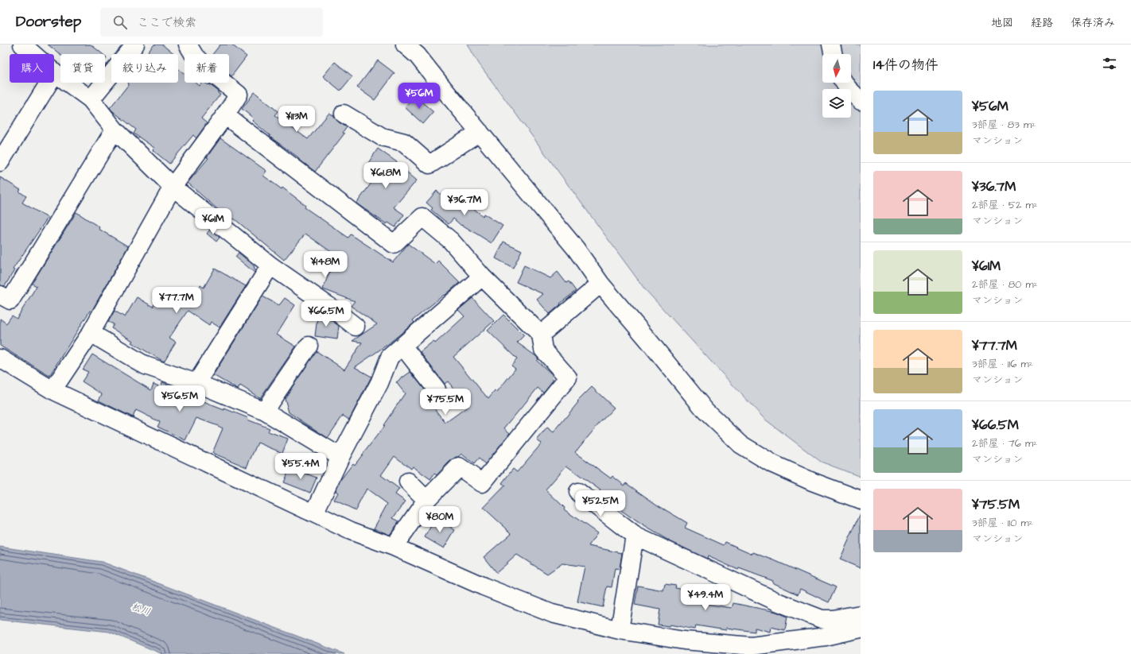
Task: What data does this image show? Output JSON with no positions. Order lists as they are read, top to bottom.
{
  "water": ["松川"],
  "north": "bottom",
  "page": {
    "header": "Doorstep",
    "search": "ここで検索",
    "nav": ["地図", "経路", "保存済み"],
    "heading": "14件の物件",
    "chip": [
      "購入",
      "賃貸",
      "絞り込み",
      "新着"
    ],
    "price": [
      "¥56M",
      "¥113M",
      "¥61.8M",
      "¥36.7M",
      "¥61M",
      "¥148M",
      "¥77.7M",
      "¥66.5M",
      "¥56.5M",
      "¥75.5M",
      "¥55.4M",
      "¥52.5M",
      "¥80M",
      "¥49.4M"
    ],
    "list": [
      {
        "name": "¥56M",
        "note": "3部屋 · 83 m² · マンション"
      },
      {
        "name": "¥36.7M",
        "note": "2部屋 · 52 m² · マンション"
      },
      {
        "name": "¥61M",
        "note": "2部屋 · 80 m² · マンション"
      },
      {
        "name": "¥77.7M",
        "note": "3部屋 · 116 m² · マンション"
      },
      {
        "name": "¥66.5M",
        "note": "2部屋 · 76 m² · マンション"
      },
      {
        "name": "¥75.5M",
        "note": "3部屋 · 110 m² · マンション"
      }
    ]
  }
}
